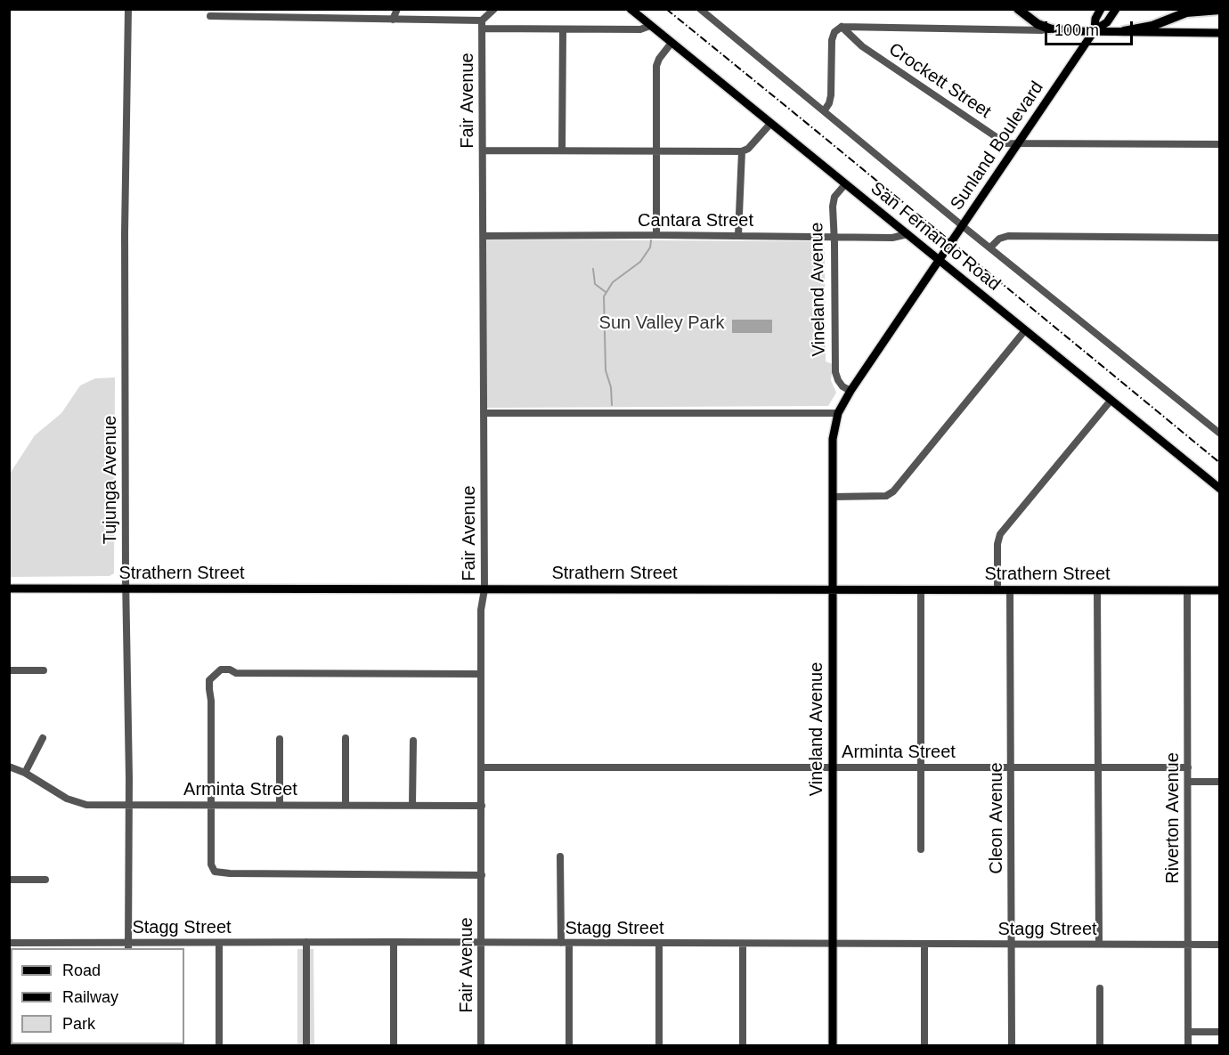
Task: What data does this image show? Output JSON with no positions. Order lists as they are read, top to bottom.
{
  "streets": {
    "main road": [
      "Sunland Boulevard",
      "San Fernando Road",
      "Vineland Avenue",
      "Strathern Street"
    ],
    "street": [
      "Crockett Street",
      "Fair Avenue",
      "Cantara Street",
      "Tujunga Avenue",
      "Arminta Street",
      "Cleon Avenue",
      "Riverton Avenue",
      "Stagg Street"
    ]
  },
  "crossings": [
    ["Crockett Street", "Sunland Boulevard"],
    ["Fair Avenue", "Cantara Street"],
    ["Fair Avenue", "Strathern Street"],
    ["Fair Avenue", "Arminta Street"],
    ["Fair Avenue", "Stagg Street"],
    ["Sunland Boulevard", "San Fernando Road"],
    ["Sunland Boulevard", "Vineland Avenue"],
    ["Cantara Street", "San Fernando Road"],
    ["Cantara Street", "Vineland Avenue"],
    ["San Fernando Road", "Vineland Avenue"],
    ["Vineland Avenue", "Strathern Street"],
    ["Vineland Avenue", "Arminta Street"],
    ["Vineland Avenue", "Stagg Street"],
    ["Tujunga Avenue", "Strathern Street"],
    ["Tujunga Avenue", "Arminta Street"],
    ["Tujunga Avenue", "Stagg Street"],
    ["Strathern Street", "Cleon Avenue"],
    ["Strathern Street", "Riverton Avenue"],
    ["Arminta Street", "Cleon Avenue"],
    ["Arminta Street", "Riverton Avenue"],
    ["Cleon Avenue", "Stagg Street"],
    ["Riverton Avenue", "Stagg Street"]
  ],
  "parks": ["Sun Valley Park"],
  "legend": ["Road", "Railway", "Park"],
  "scale_bar": "100 m"
}
